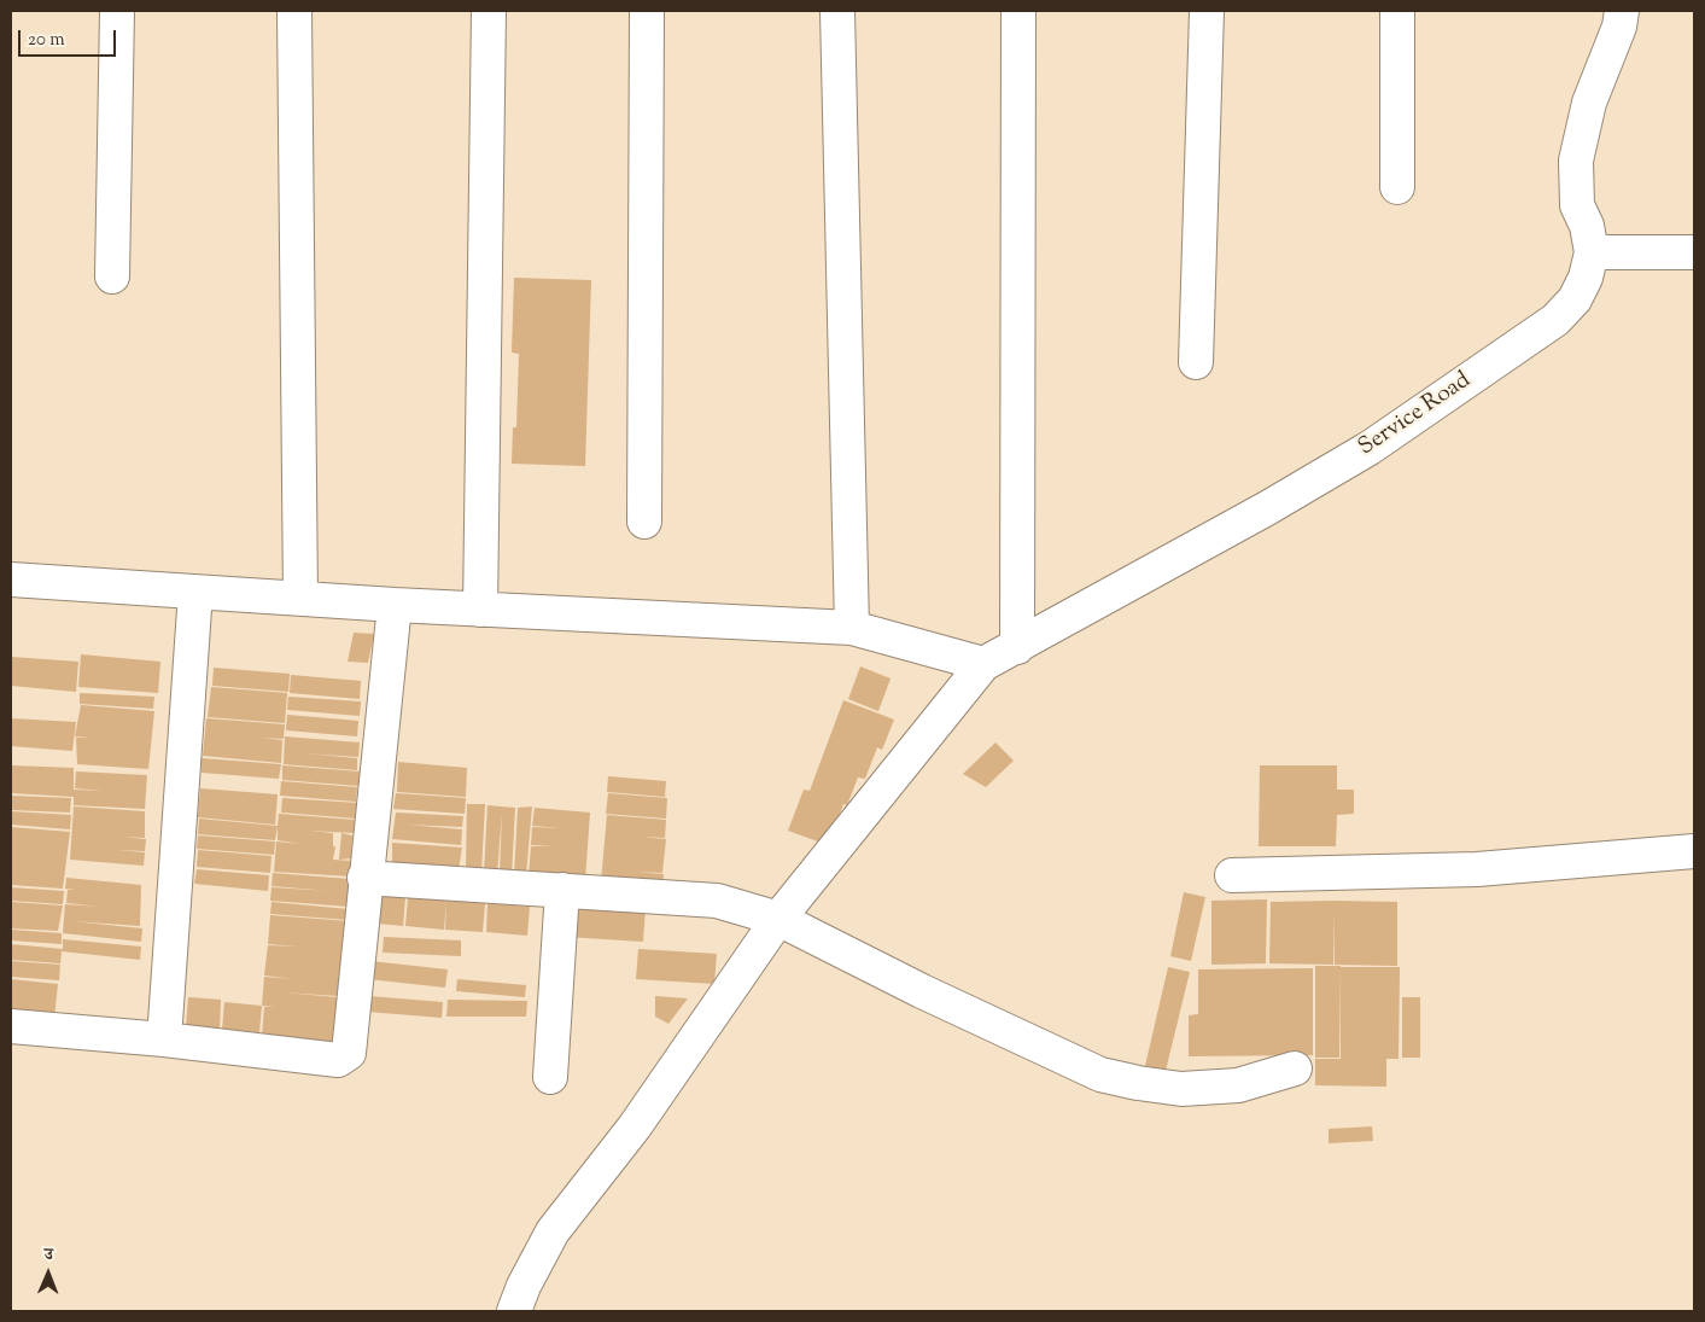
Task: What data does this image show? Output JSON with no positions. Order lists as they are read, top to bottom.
{
  "streets": {
    "street": ["Service Road"]
  },
  "scale_bar": "20 m",
  "north": "top"
}
